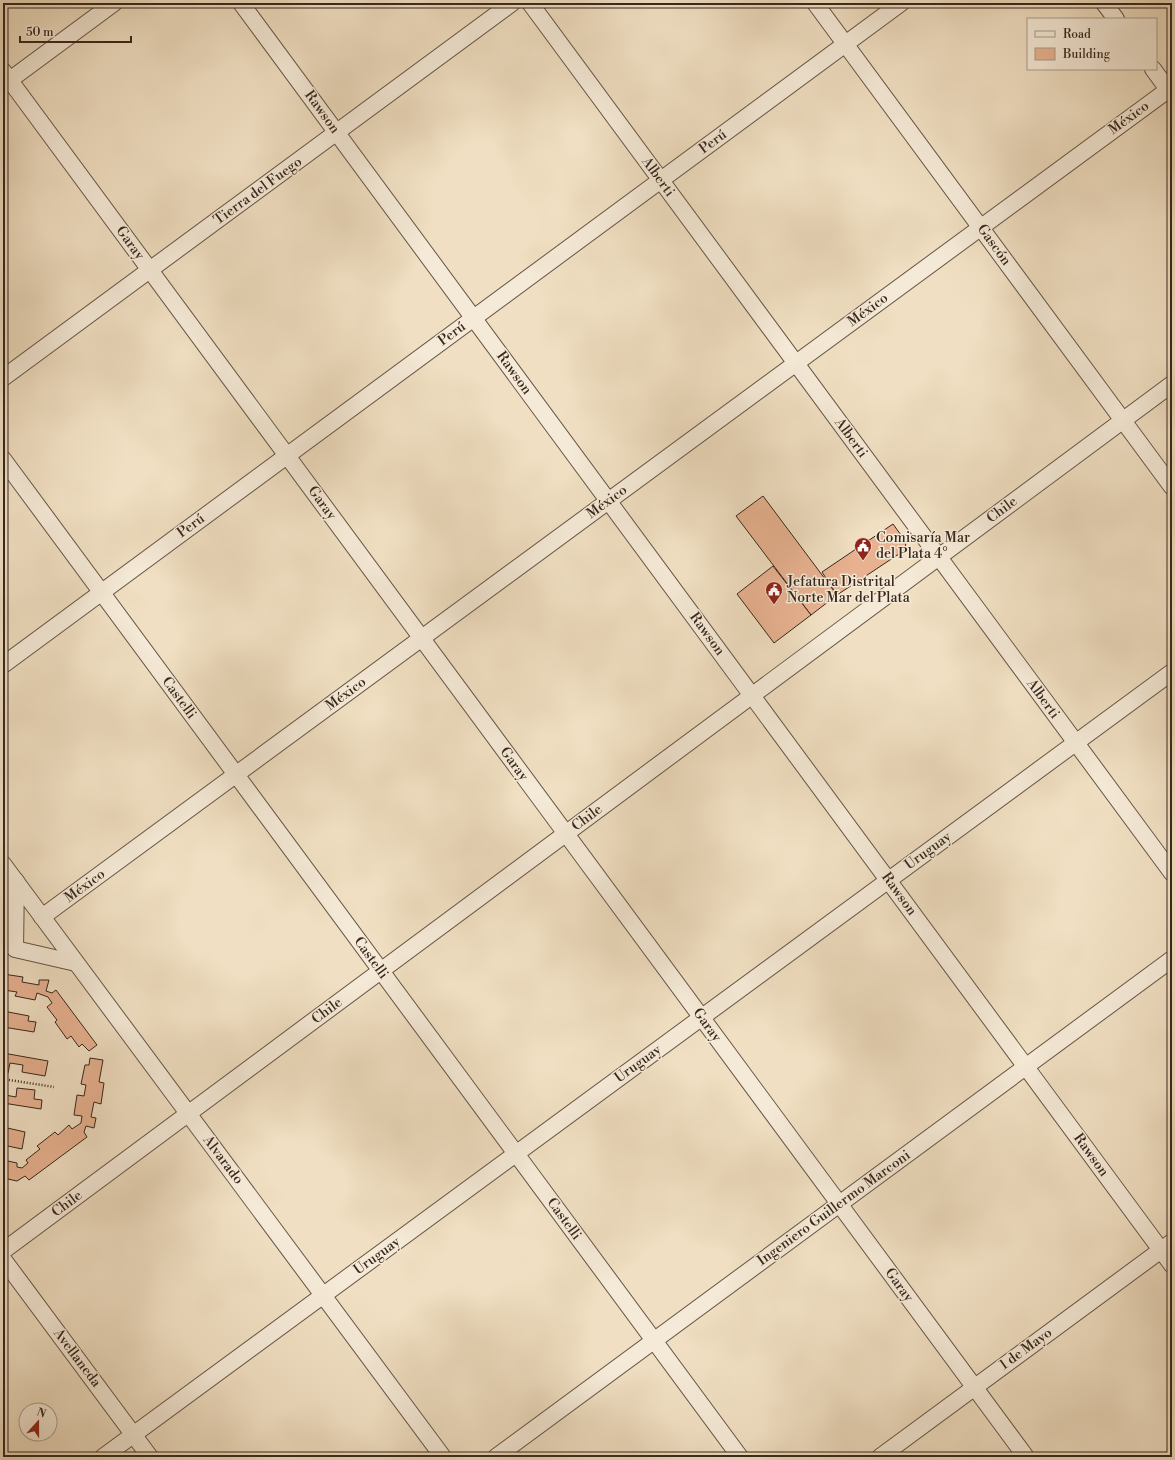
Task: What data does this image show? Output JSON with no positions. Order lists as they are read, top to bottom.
{
  "streets": {
    "street": [
      "Rawson",
      "México",
      "Perú",
      "Alberti",
      "Tierra del Fuego",
      "Garay",
      "Gascón",
      "Chile",
      "Castelli",
      "Uruguay",
      "Alvarado",
      "Ingeniero Guillermo Marconi",
      "1 de Mayo",
      "Avellaneda"
    ]
  },
  "crossings": [
    ["Rawson", "México"],
    ["Rawson", "Perú"],
    ["Rawson", "Tierra del Fuego"],
    ["Rawson", "Chile"],
    ["Rawson", "Uruguay"],
    ["Rawson", "Ingeniero Guillermo Marconi"],
    ["Rawson", "1 de Mayo"],
    ["México", "Alberti"],
    ["México", "Garay"],
    ["México", "Gascón"],
    ["México", "Castelli"],
    ["México", "Alvarado"],
    ["Perú", "Alberti"],
    ["Perú", "Garay"],
    ["Perú", "Gascón"],
    ["Perú", "Castelli"],
    ["Alberti", "Chile"],
    ["Alberti", "Uruguay"],
    ["Tierra del Fuego", "Garay"],
    ["Garay", "Chile"],
    ["Garay", "Uruguay"],
    ["Garay", "Ingeniero Guillermo Marconi"],
    ["Garay", "1 de Mayo"],
    ["Gascón", "Chile"],
    ["Chile", "Castelli"],
    ["Chile", "Alvarado"],
    ["Castelli", "Uruguay"],
    ["Castelli", "Ingeniero Guillermo Marconi"],
    ["Uruguay", "Alvarado"],
    ["Uruguay", "Avellaneda"]
  ],
  "places": {
    "public building": ["Comisaría Mar del Plata 4°", "Jefatura Distrital Norte Mar del Plata"]
  },
  "legend": ["Road", "Building"],
  "scale_bar": "50 m",
  "north": "top"
}
